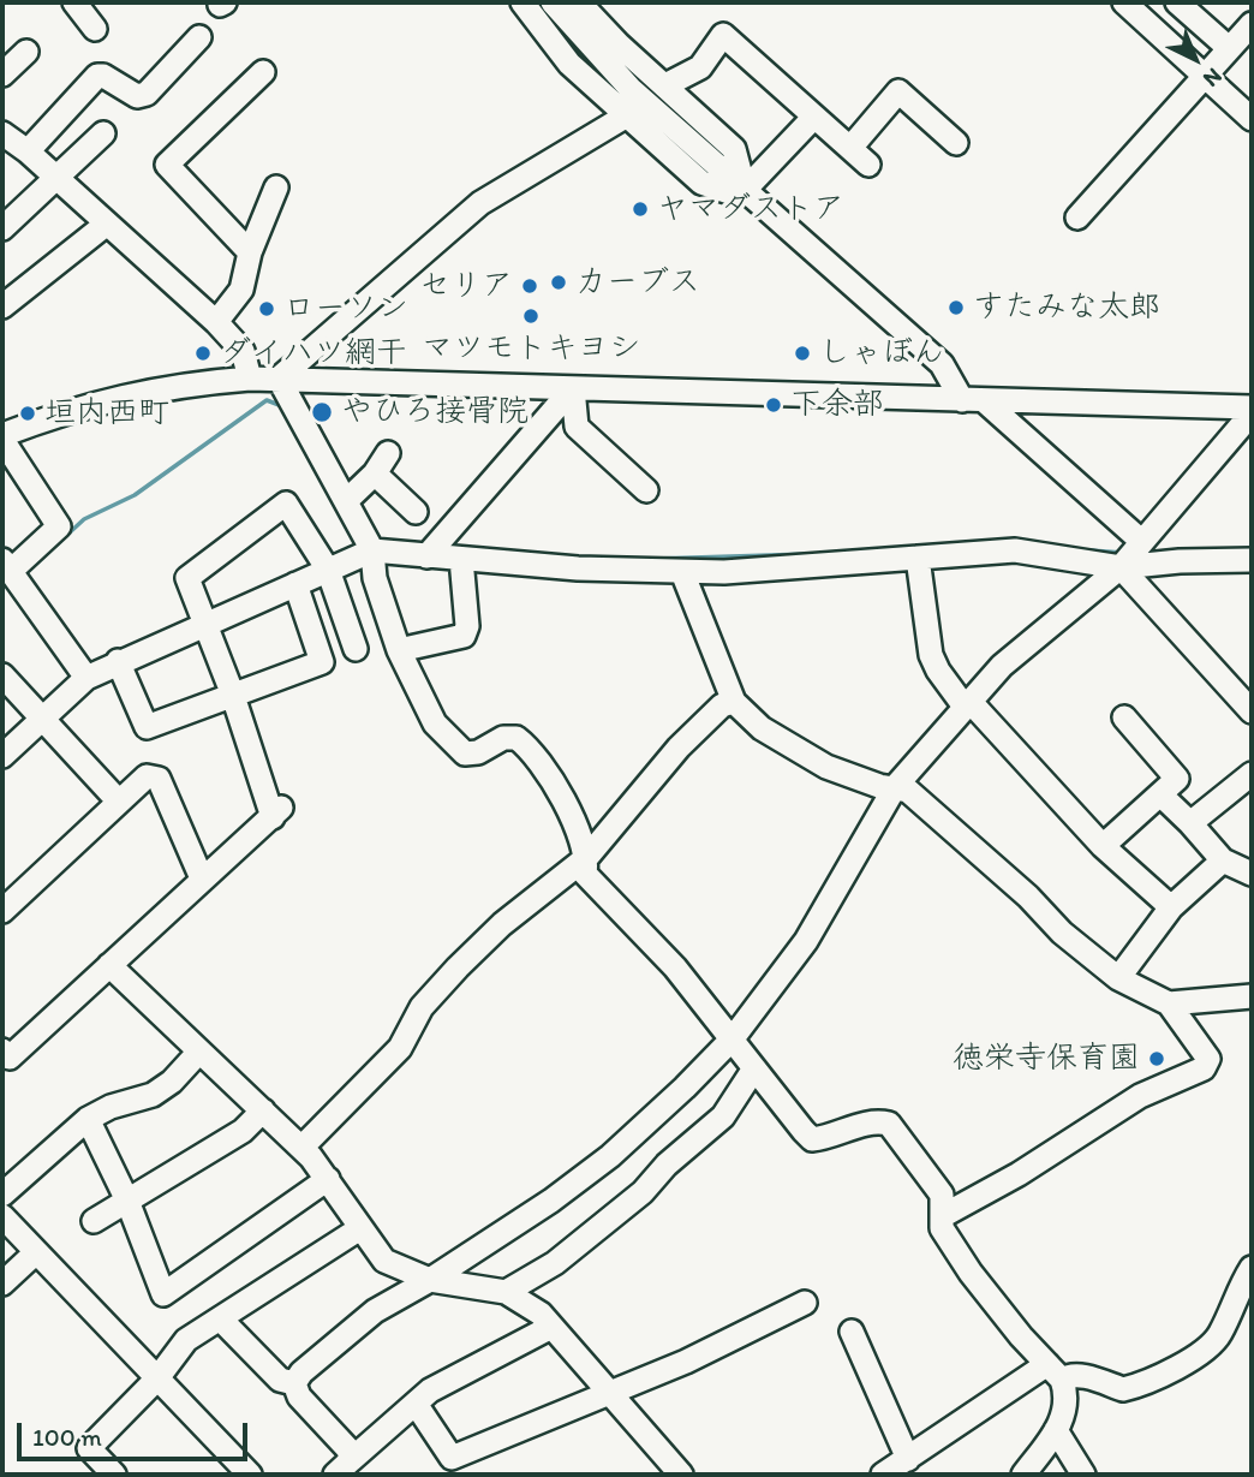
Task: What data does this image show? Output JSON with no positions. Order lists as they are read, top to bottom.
{
  "places": [
    "ヤマダストア",
    "カーブス",
    "セリア",
    "すたみな太郎",
    "ローソン",
    "マツモトキヨシ",
    "ダイハツ網干",
    "しゃぼん",
    "下余部",
    "やひろ接骨院",
    "垣内西町",
    "徳栄寺保育園"
  ],
  "scale_bar": "100 m",
  "north": "bottom right"
}
